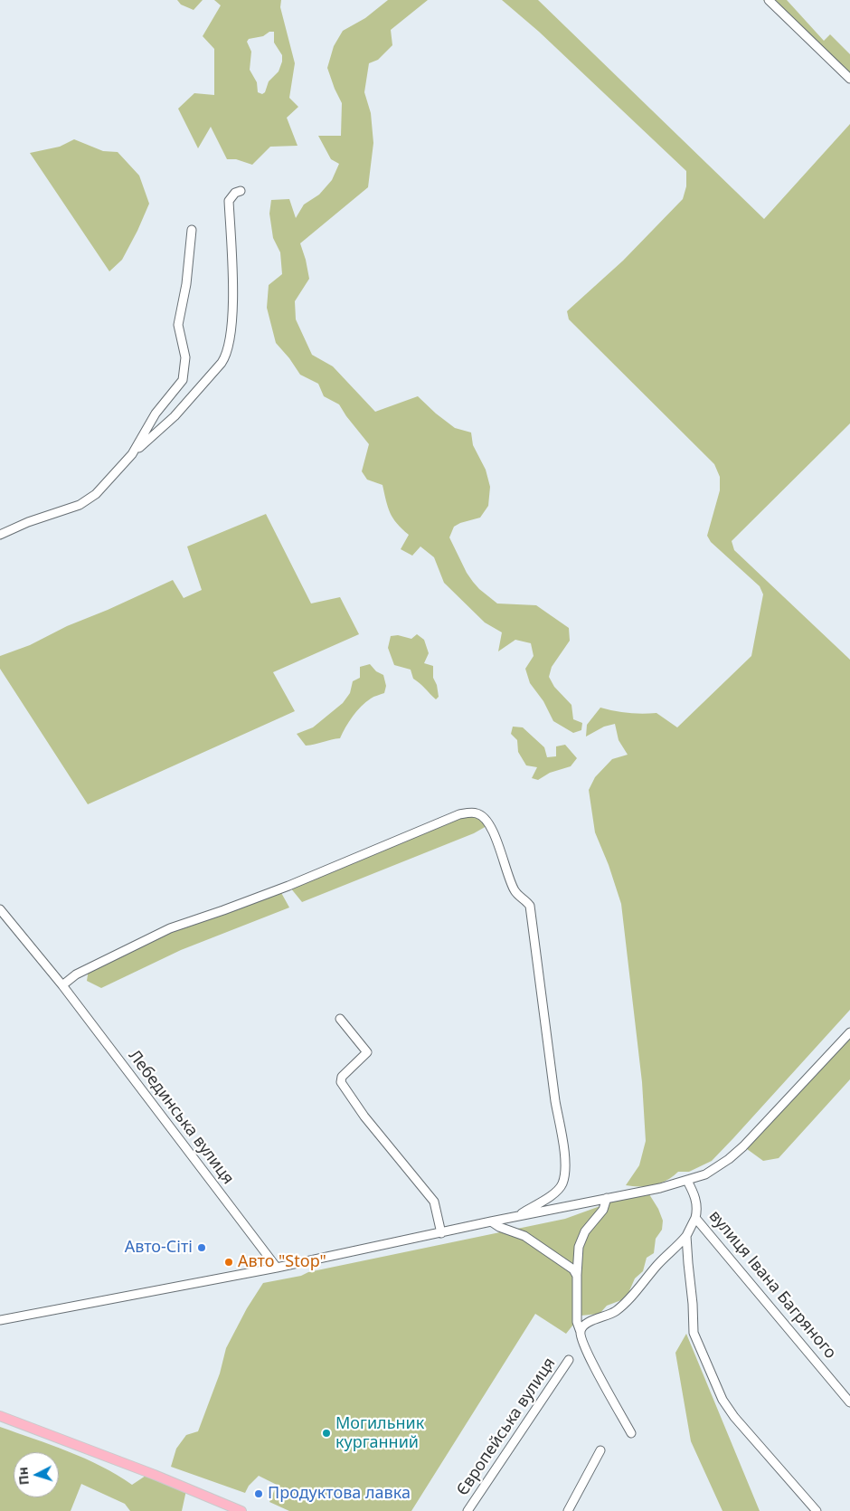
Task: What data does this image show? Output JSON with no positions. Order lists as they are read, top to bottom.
{
  "streets": {
    "street": ["Лебединська вулиця", "вулиця Івана Багряного", "Європейська вулиця"]
  },
  "places": [
    "Авто-Сіті",
    "Авто \"Stop\"",
    "Могильник курганний",
    "Продуктова лавка"
  ],
  "north": "left"
}
